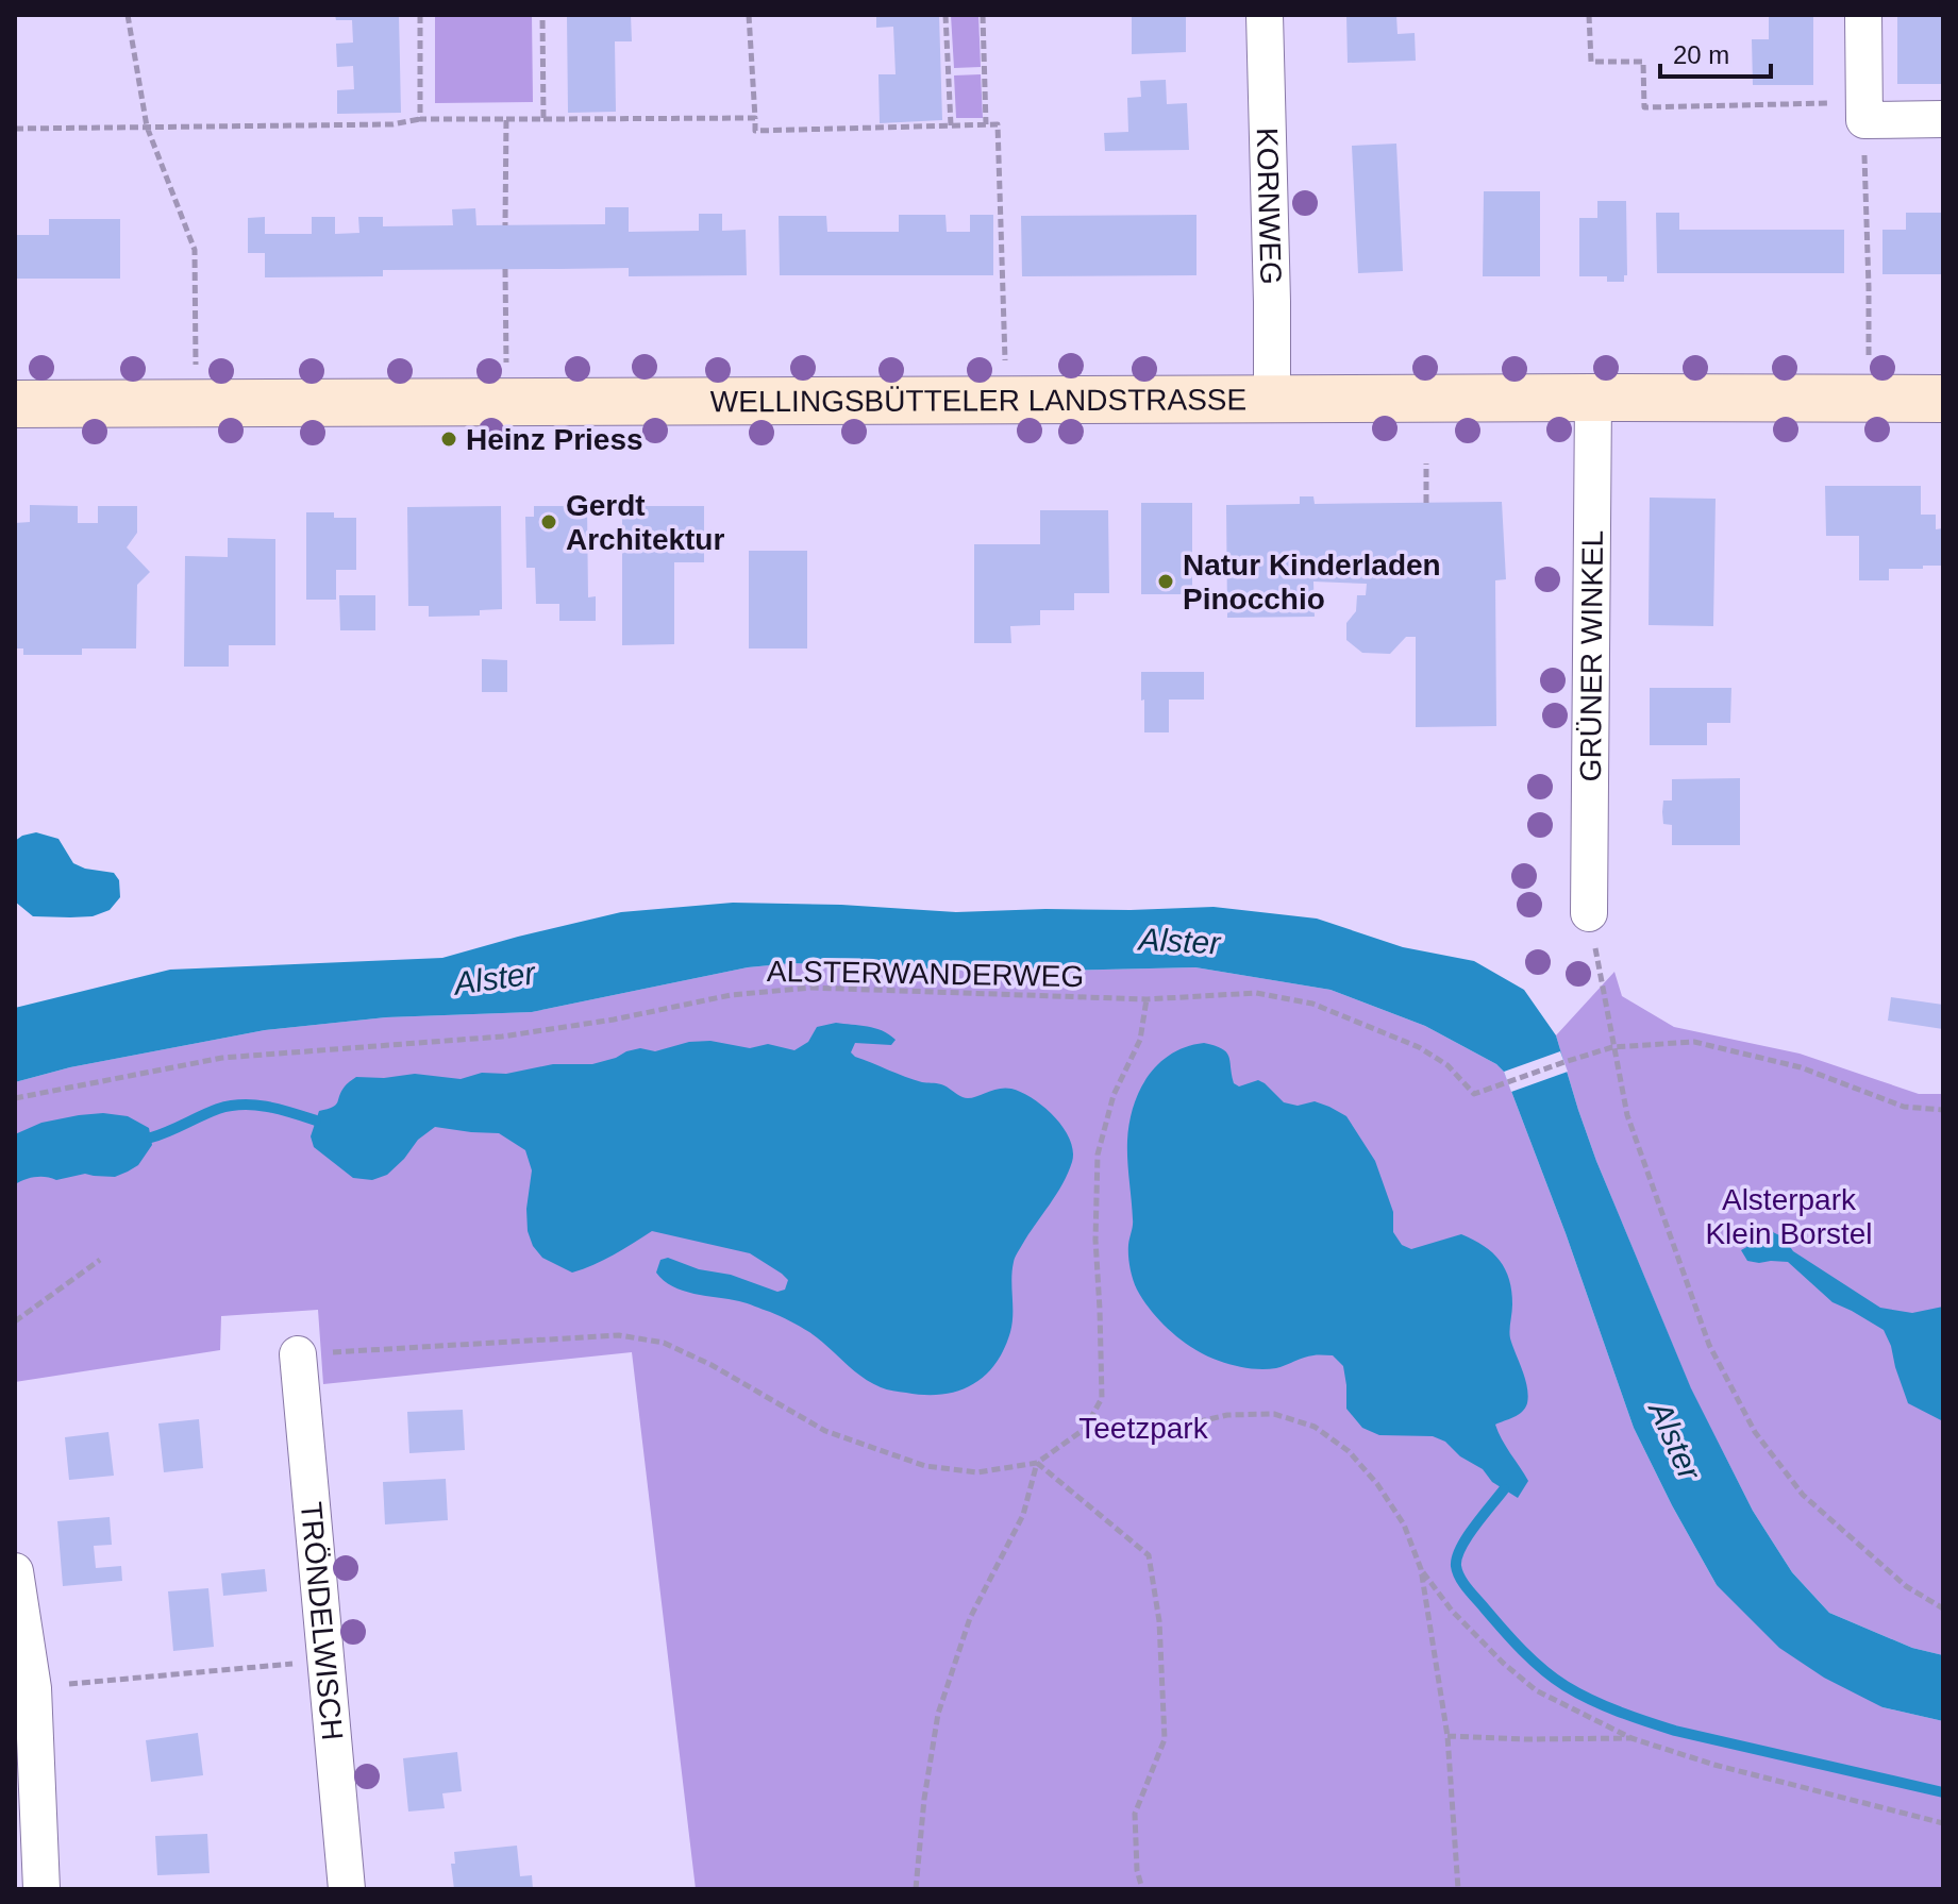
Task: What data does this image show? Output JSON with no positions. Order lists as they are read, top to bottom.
{
  "streets": {
    "main road": ["WELLINGSBÜTTELER LANDSTRASSE"],
    "street": ["KORNWEG", "GRÜNER WINKEL", "TRÖNDELWISCH"],
    "path": ["ALSTERWANDERWEG"]
  },
  "crossings": [
    ["KORNWEG", "WELLINGSBÜTTELER LANDSTRASSE"],
    ["WELLINGSBÜTTELER LANDSTRASSE", "GRÜNER WINKEL"]
  ],
  "water": ["Alster"],
  "parks": ["Alsterpark Klein Borstel", "Teetzpark"],
  "places": ["Heinz Priess", "Gerdt Architektur", "Natur Kinderladen Pinocchio"],
  "scale_bar": "20 m"
}
